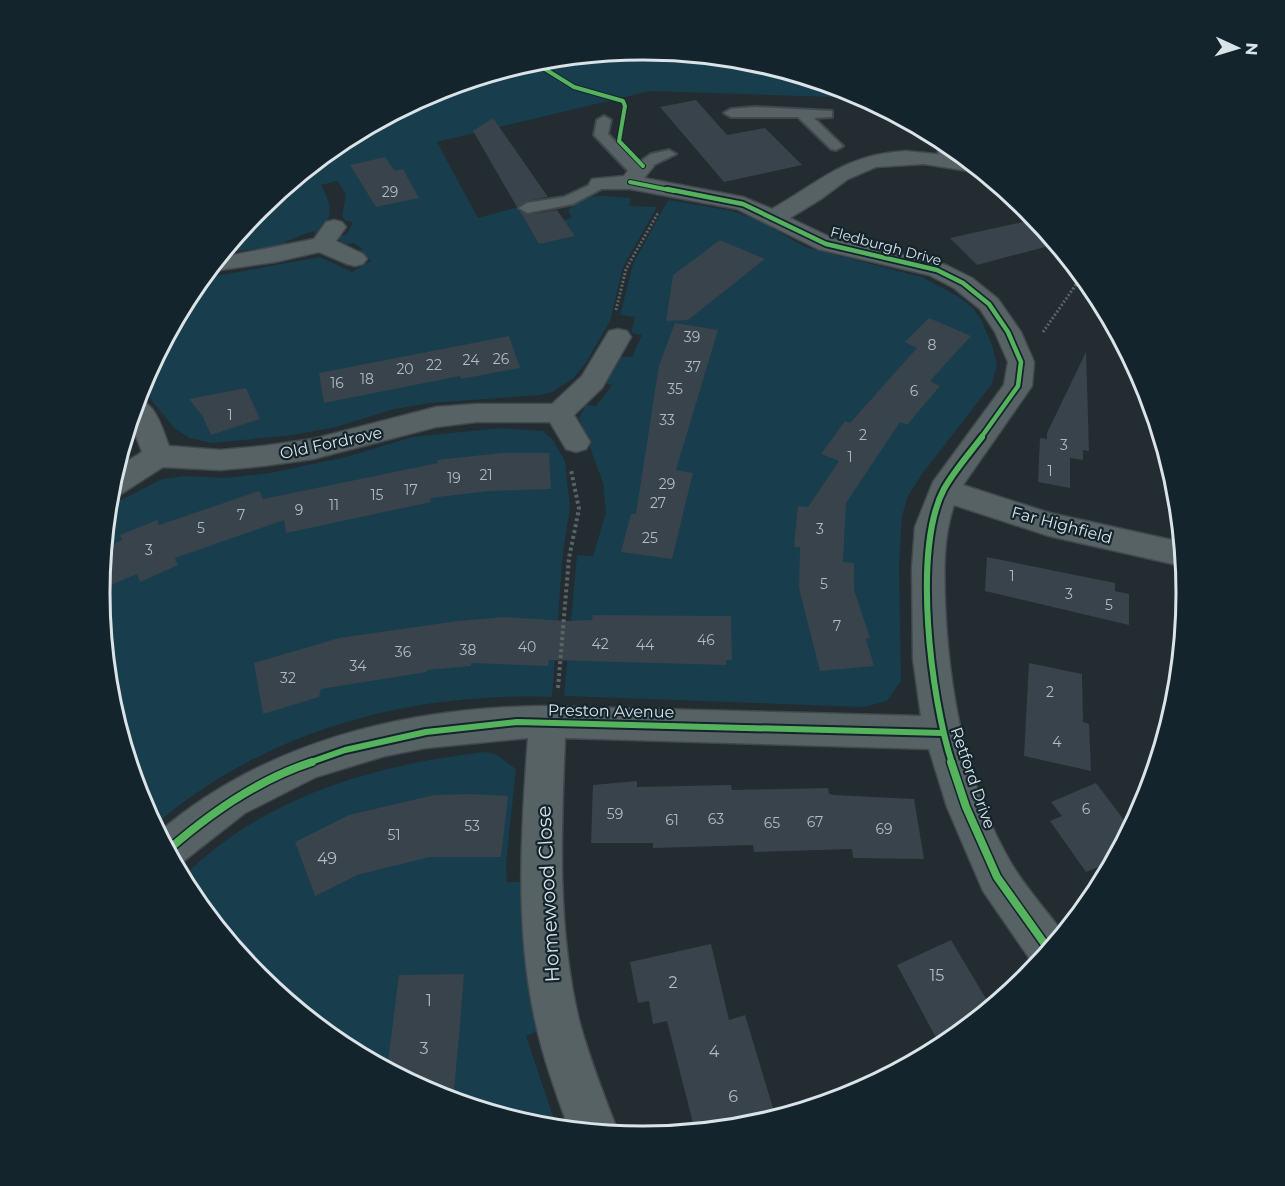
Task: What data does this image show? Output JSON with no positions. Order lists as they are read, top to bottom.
{
  "streets": {
    "street": [
      "Fledburgh Drive",
      "Old Fordrove",
      "Far Highfield",
      "Preston Avenue",
      "Retford Drive",
      "Homewood Close"
    ]
  },
  "crossings": [
    ["Far Highfield", "Retford Drive"],
    ["Preston Avenue", "Retford Drive"],
    ["Preston Avenue", "Homewood Close"]
  ],
  "house_numbers": [
    "29",
    "39",
    "8",
    "26",
    "24",
    "22",
    "37",
    "20",
    "18",
    "16",
    "35",
    "6",
    "1",
    "33",
    "2",
    "3",
    "1",
    "1",
    "21",
    "19",
    "29",
    "17",
    "15",
    "27",
    "11",
    "9",
    "7",
    "5",
    "3",
    "25",
    "3",
    "1",
    "5",
    "3",
    "5",
    "7",
    "46",
    "42",
    "44",
    "40",
    "38",
    "36",
    "34",
    "32",
    "2",
    "4",
    "6",
    "59",
    "63",
    "61",
    "67",
    "65",
    "53",
    "69",
    "51",
    "49",
    "15",
    "2",
    "1",
    "3",
    "4",
    "6"
  ],
  "north": "right"
}
